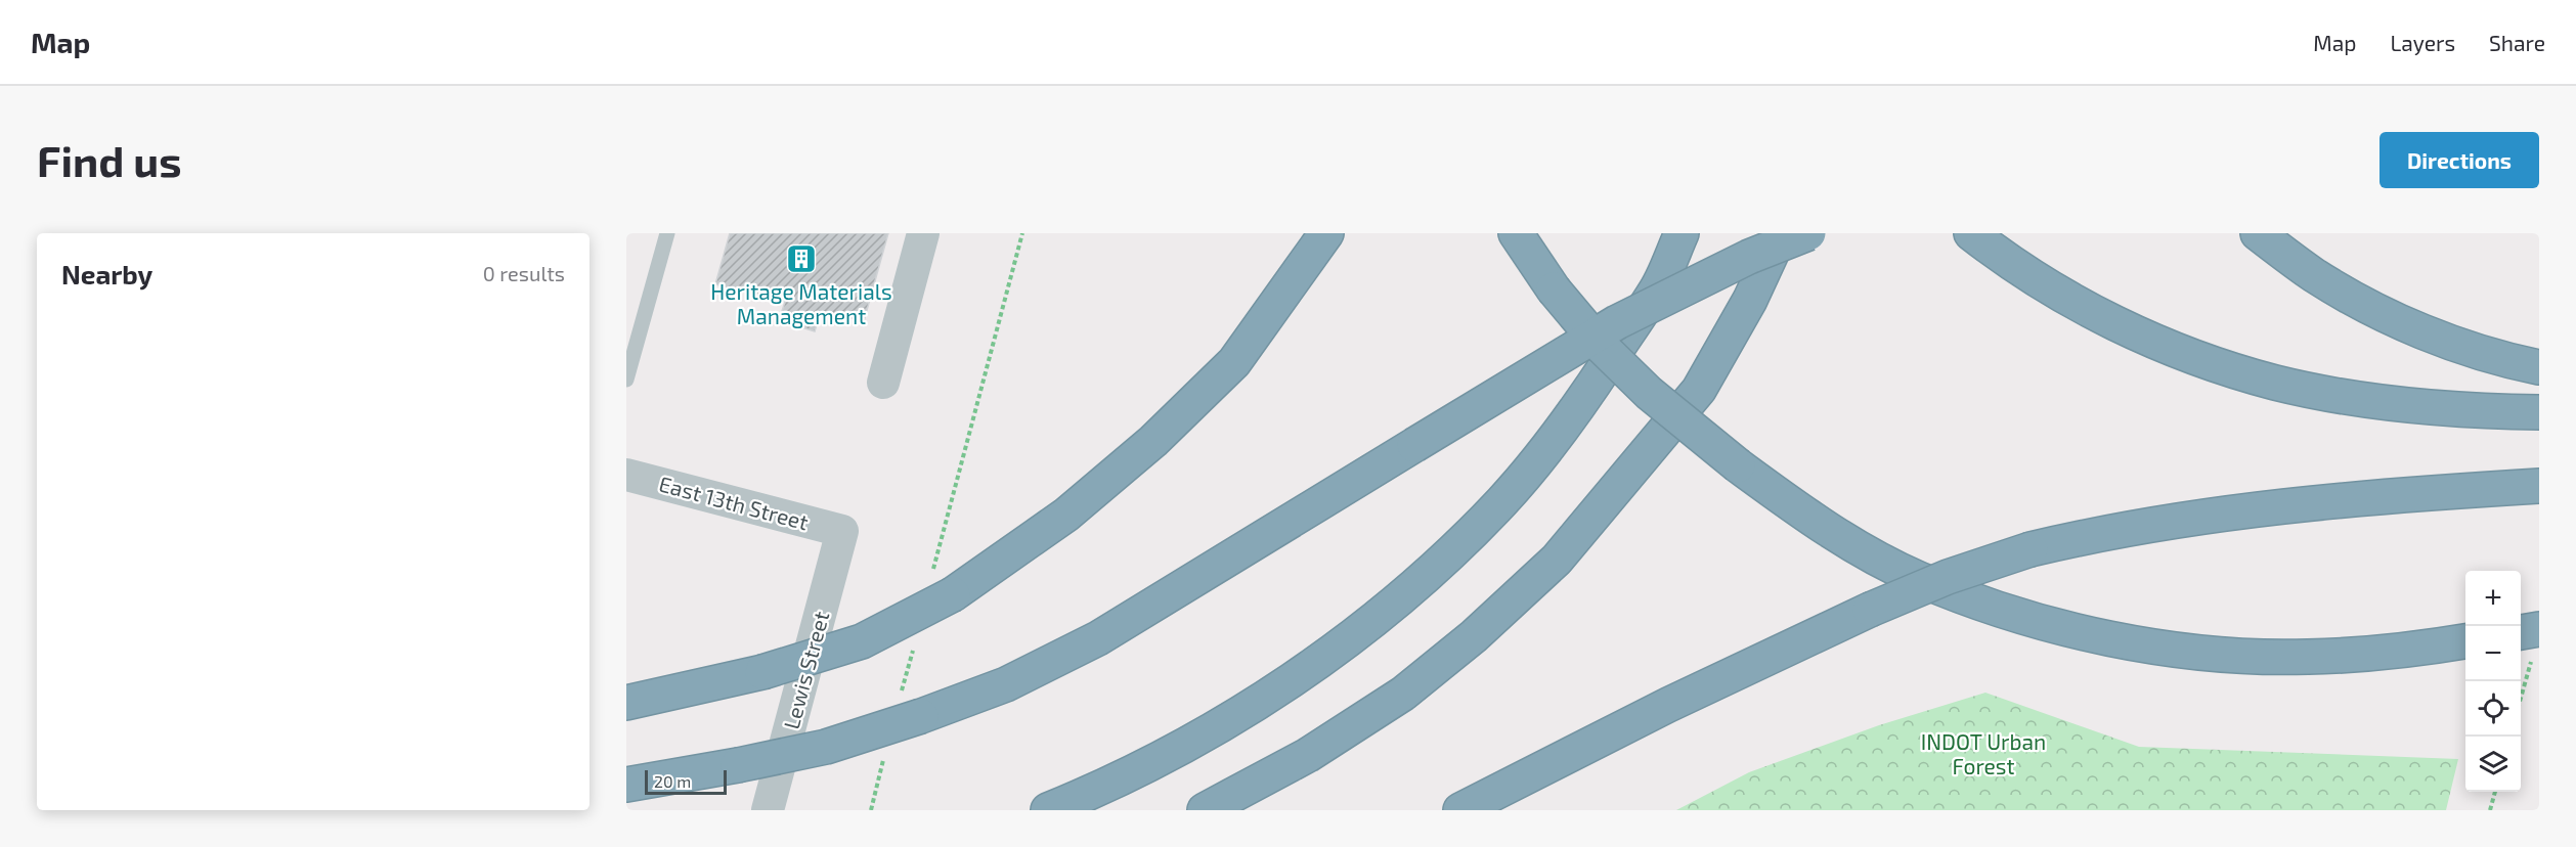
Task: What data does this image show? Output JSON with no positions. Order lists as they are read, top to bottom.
{
  "streets": {
    "street": ["East 13th Street", "Lewis Street"]
  },
  "crossings": [
    ["East 13th Street", "Lewis Street"]
  ],
  "parks": ["INDOT Urban Forest"],
  "places": {
    "building": ["Heritage Materials Management"]
  },
  "scale_bar": "20 m",
  "page": {
    "header": "Map",
    "nav": ["Map", "Layers", "Share"],
    "buttons": "Directions",
    "title": "Find us",
    "heading": ["Nearby", "0 results"],
    "map_buttons": ["+", "−"],
    "scale": "20 m"
  }
}
